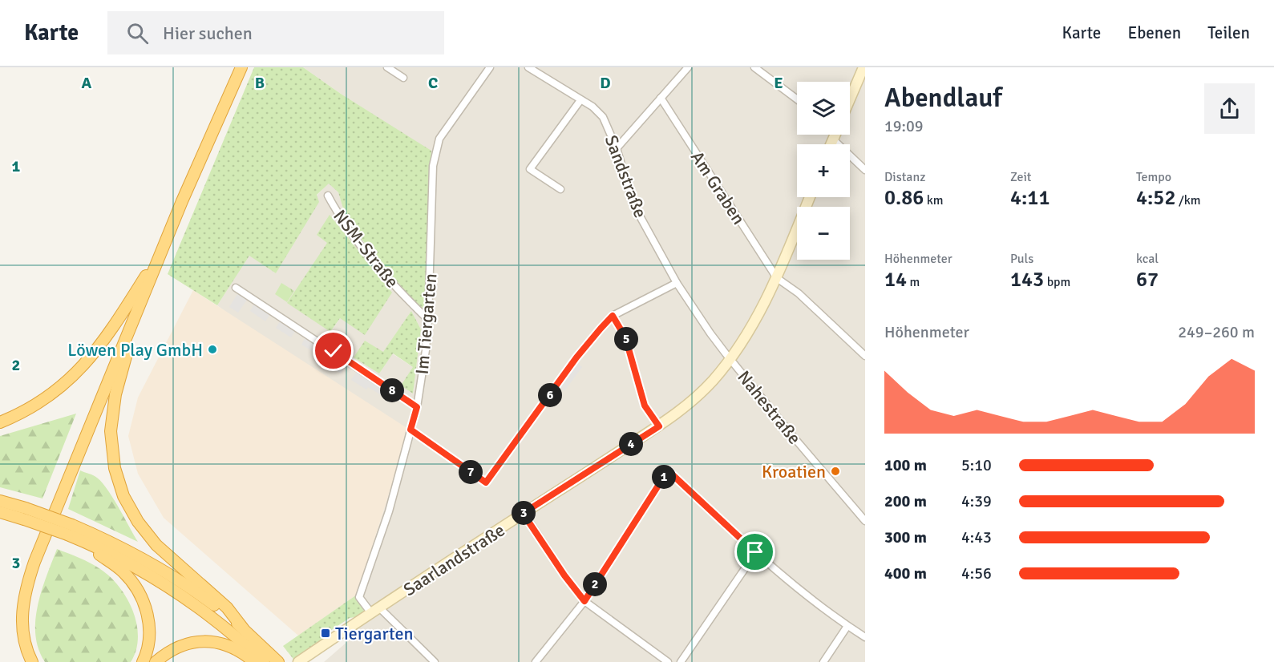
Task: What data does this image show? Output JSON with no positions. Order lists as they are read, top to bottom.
{
  "streets": {
    "main road": ["Saarlandstraße"],
    "street": [
      "Sandstraße",
      "Am Graben",
      "NSM-Straße",
      "Im Tiergarten",
      "Nahestraße"
    ]
  },
  "crossings": [
    ["Sandstraße", "Nahestraße"],
    ["Sandstraße", "Saarlandstraße"],
    ["Am Graben", "Saarlandstraße"],
    ["NSM-Straße", "Im Tiergarten"],
    ["Im Tiergarten", "Saarlandstraße"],
    ["Nahestraße", "Saarlandstraße"]
  ],
  "places": {
    "other": ["Löwen Play GmbH", "Kroatien"],
    "transit": ["Tiergarten"]
  },
  "page": {
    "header": "Karte",
    "search": "Hier suchen",
    "nav": ["Karte", "Ebenen", "Teilen"],
    "heading": ["Abendlauf", "19:09"],
    "map_buttons": ["+", "−"],
    "stats": [
      ["Distanz", "0.86 km"],
      ["Zeit", "4:11"],
      ["Tempo", "4:52 /km"],
      ["Höhenmeter", "14 m"],
      ["Puls", "143 bpm"],
      ["kcal", "67"]
    ],
    "chart": ["Höhenmeter", "249–260 m"],
    "pins": [
      "5",
      "8",
      "6",
      "4",
      "7",
      "1",
      "3",
      "2"
    ],
    "list": [
      {
        "name": "100 m",
        "note": "5:10"
      },
      {
        "name": "200 m",
        "note": "4:39"
      },
      {
        "name": "300 m",
        "note": "4:43"
      },
      {
        "name": "400 m",
        "note": "4:56"
      }
    ]
  },
  "grid": {
    "columns": [
      "A",
      "B",
      "C",
      "D",
      "E"
    ],
    "rows": ["1", "2", "3"]
  }
}
